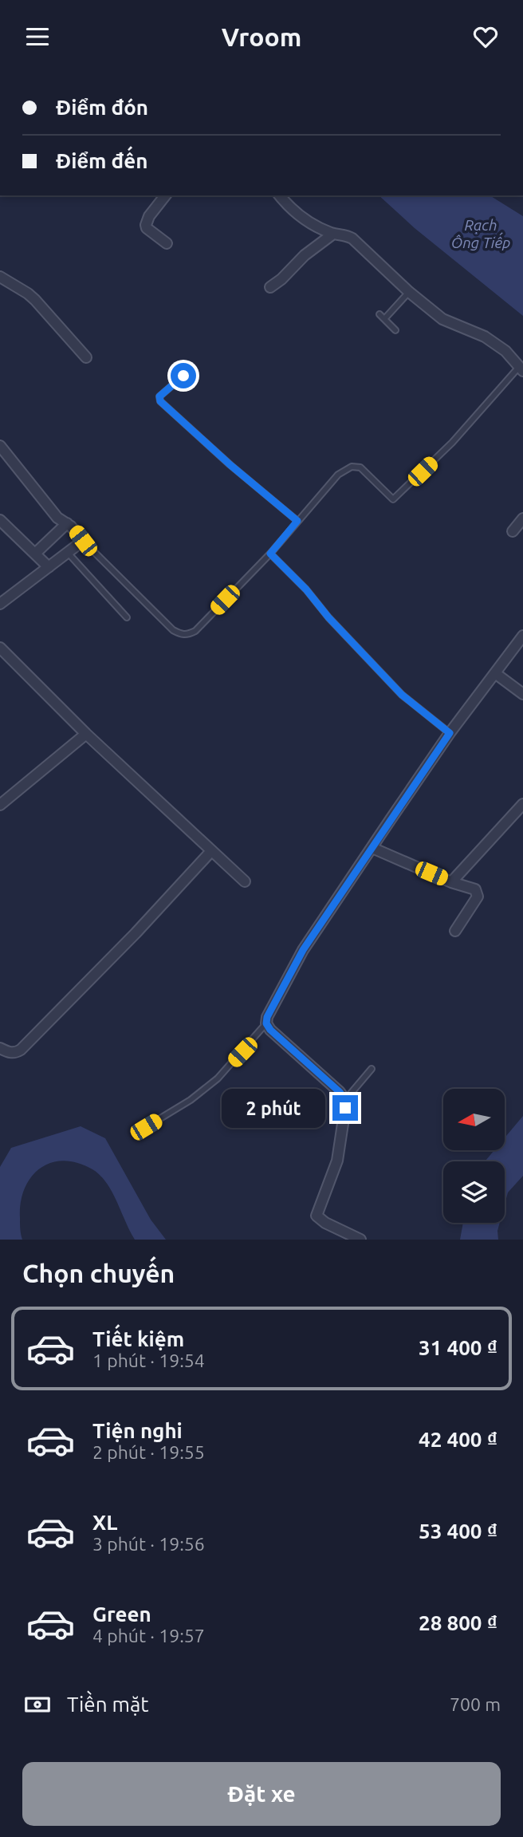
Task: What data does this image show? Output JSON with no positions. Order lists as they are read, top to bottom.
{
  "water": ["Rạch Ông Tiếp"],
  "north": "left",
  "page": {
    "header": "Vroom",
    "banner": ["Điểm đón", "Điểm đến"],
    "bubble": "2 phút",
    "heading": "Chọn chuyến",
    "list": [
      {
        "name": "Tiết kiệm",
        "note": "1 phút · 19:54",
        "value": "31 400 ₫"
      },
      {
        "name": "Tiện nghi",
        "note": "2 phút · 19:55",
        "value": "42 400 ₫"
      },
      {
        "name": "XL",
        "note": "3 phút · 19:56",
        "value": "53 400 ₫"
      },
      {
        "name": "Green",
        "note": "4 phút · 19:57",
        "value": "28 800 ₫"
      }
    ],
    "pay": ["Tiền mặt", "700 m"],
    "buttons": "Đặt xe"
  }
}
